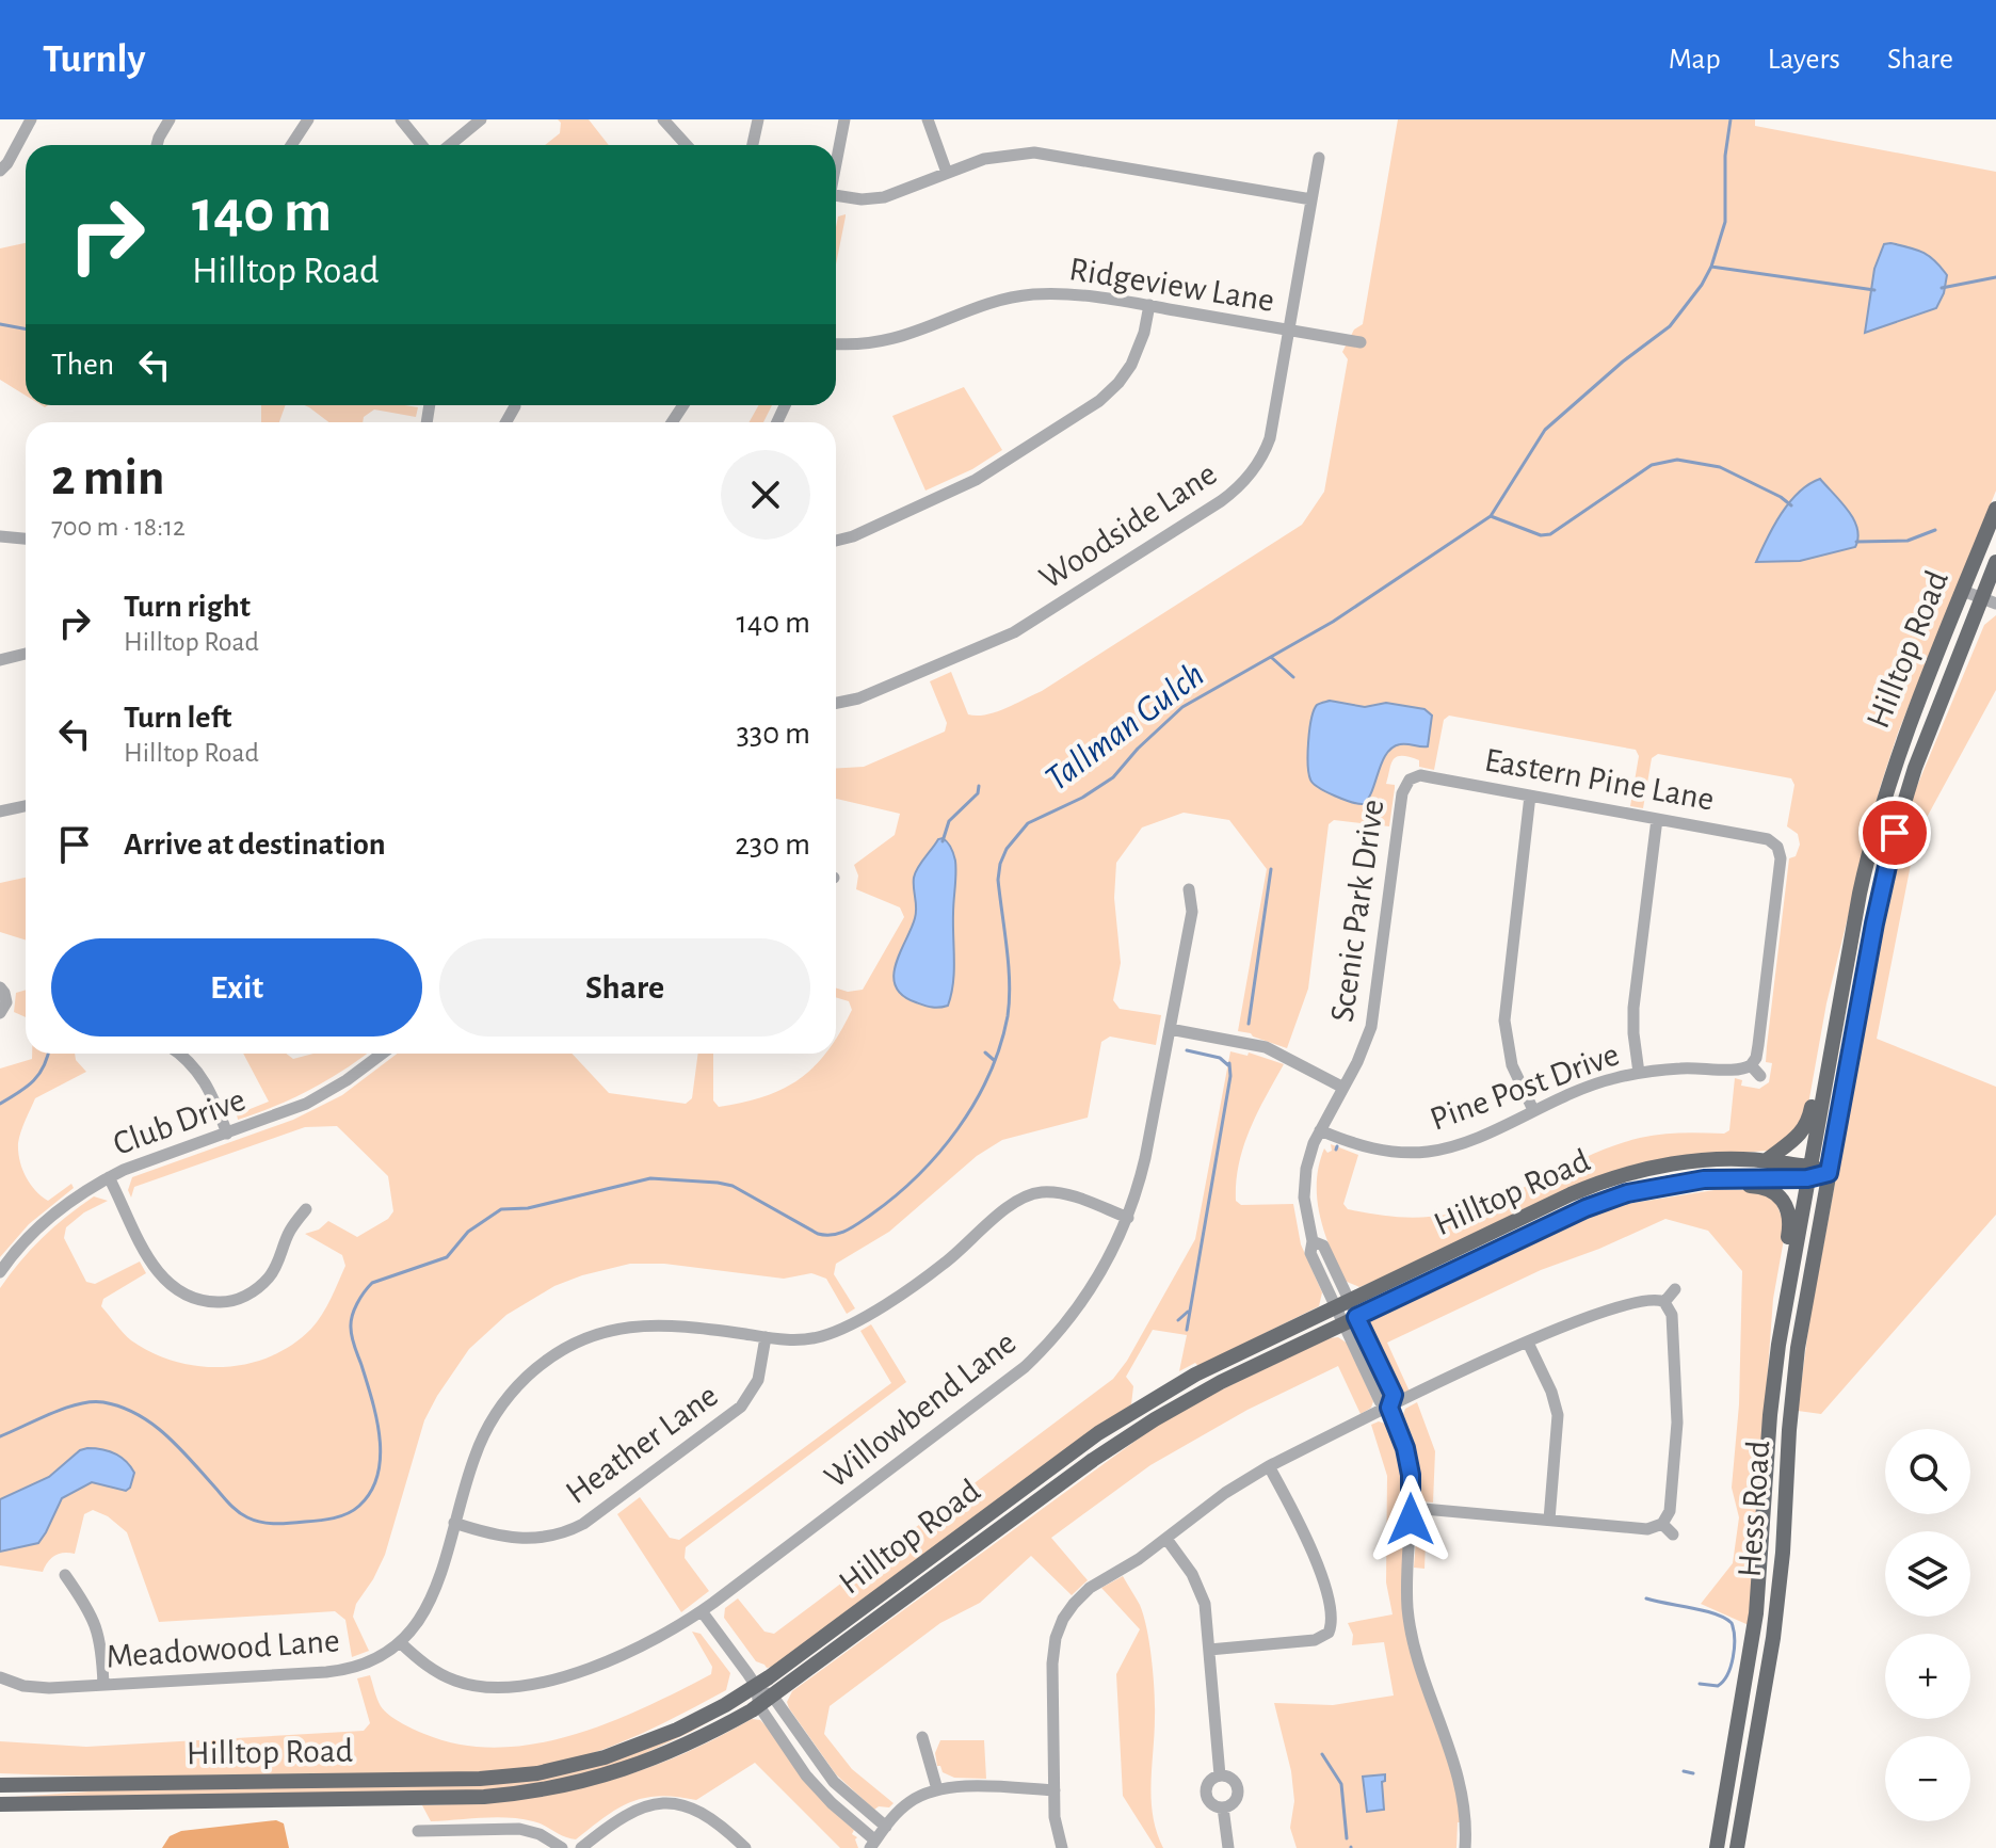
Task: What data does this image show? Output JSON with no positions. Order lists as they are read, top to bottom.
{
  "streets": {
    "main road": ["Hilltop Road", "Hess Road"],
    "street": [
      "Ridgeview Lane",
      "Woodside Lane",
      "Eastern Pine Lane",
      "Scenic Park Drive",
      "Pine Post Drive",
      "Club Drive",
      "Willowbend Lane",
      "Heather Lane",
      "Meadowood Lane"
    ]
  },
  "crossings": [
    ["Ridgeview Lane", "Woodside Lane"],
    ["Hilltop Road", "Scenic Park Drive"],
    ["Hilltop Road", "Hess Road"],
    ["Eastern Pine Lane", "Scenic Park Drive"],
    ["Eastern Pine Lane", "Pine Post Drive"],
    ["Scenic Park Drive", "Pine Post Drive"],
    ["Willowbend Lane", "Meadowood Lane"],
    ["Heather Lane", "Meadowood Lane"]
  ],
  "water": ["Tallman Gulch"],
  "page": {
    "header": "Turnly",
    "nav": ["Map", "Layers", "Share"],
    "turn": ["140 m", "Hilltop Road"],
    "then": "Then",
    "heading": ["2 min", "700 m · 18:12"],
    "list": [
      {
        "name": "Turn right",
        "note": "Hilltop Road",
        "value": "140 m"
      },
      {
        "name": "Turn left",
        "note": "Hilltop Road",
        "value": "330 m"
      },
      {
        "name": "Arrive at destination",
        "value": "230 m"
      }
    ],
    "buttons": ["Exit", "Share"],
    "map_buttons": ["+", "−"]
  }
}
